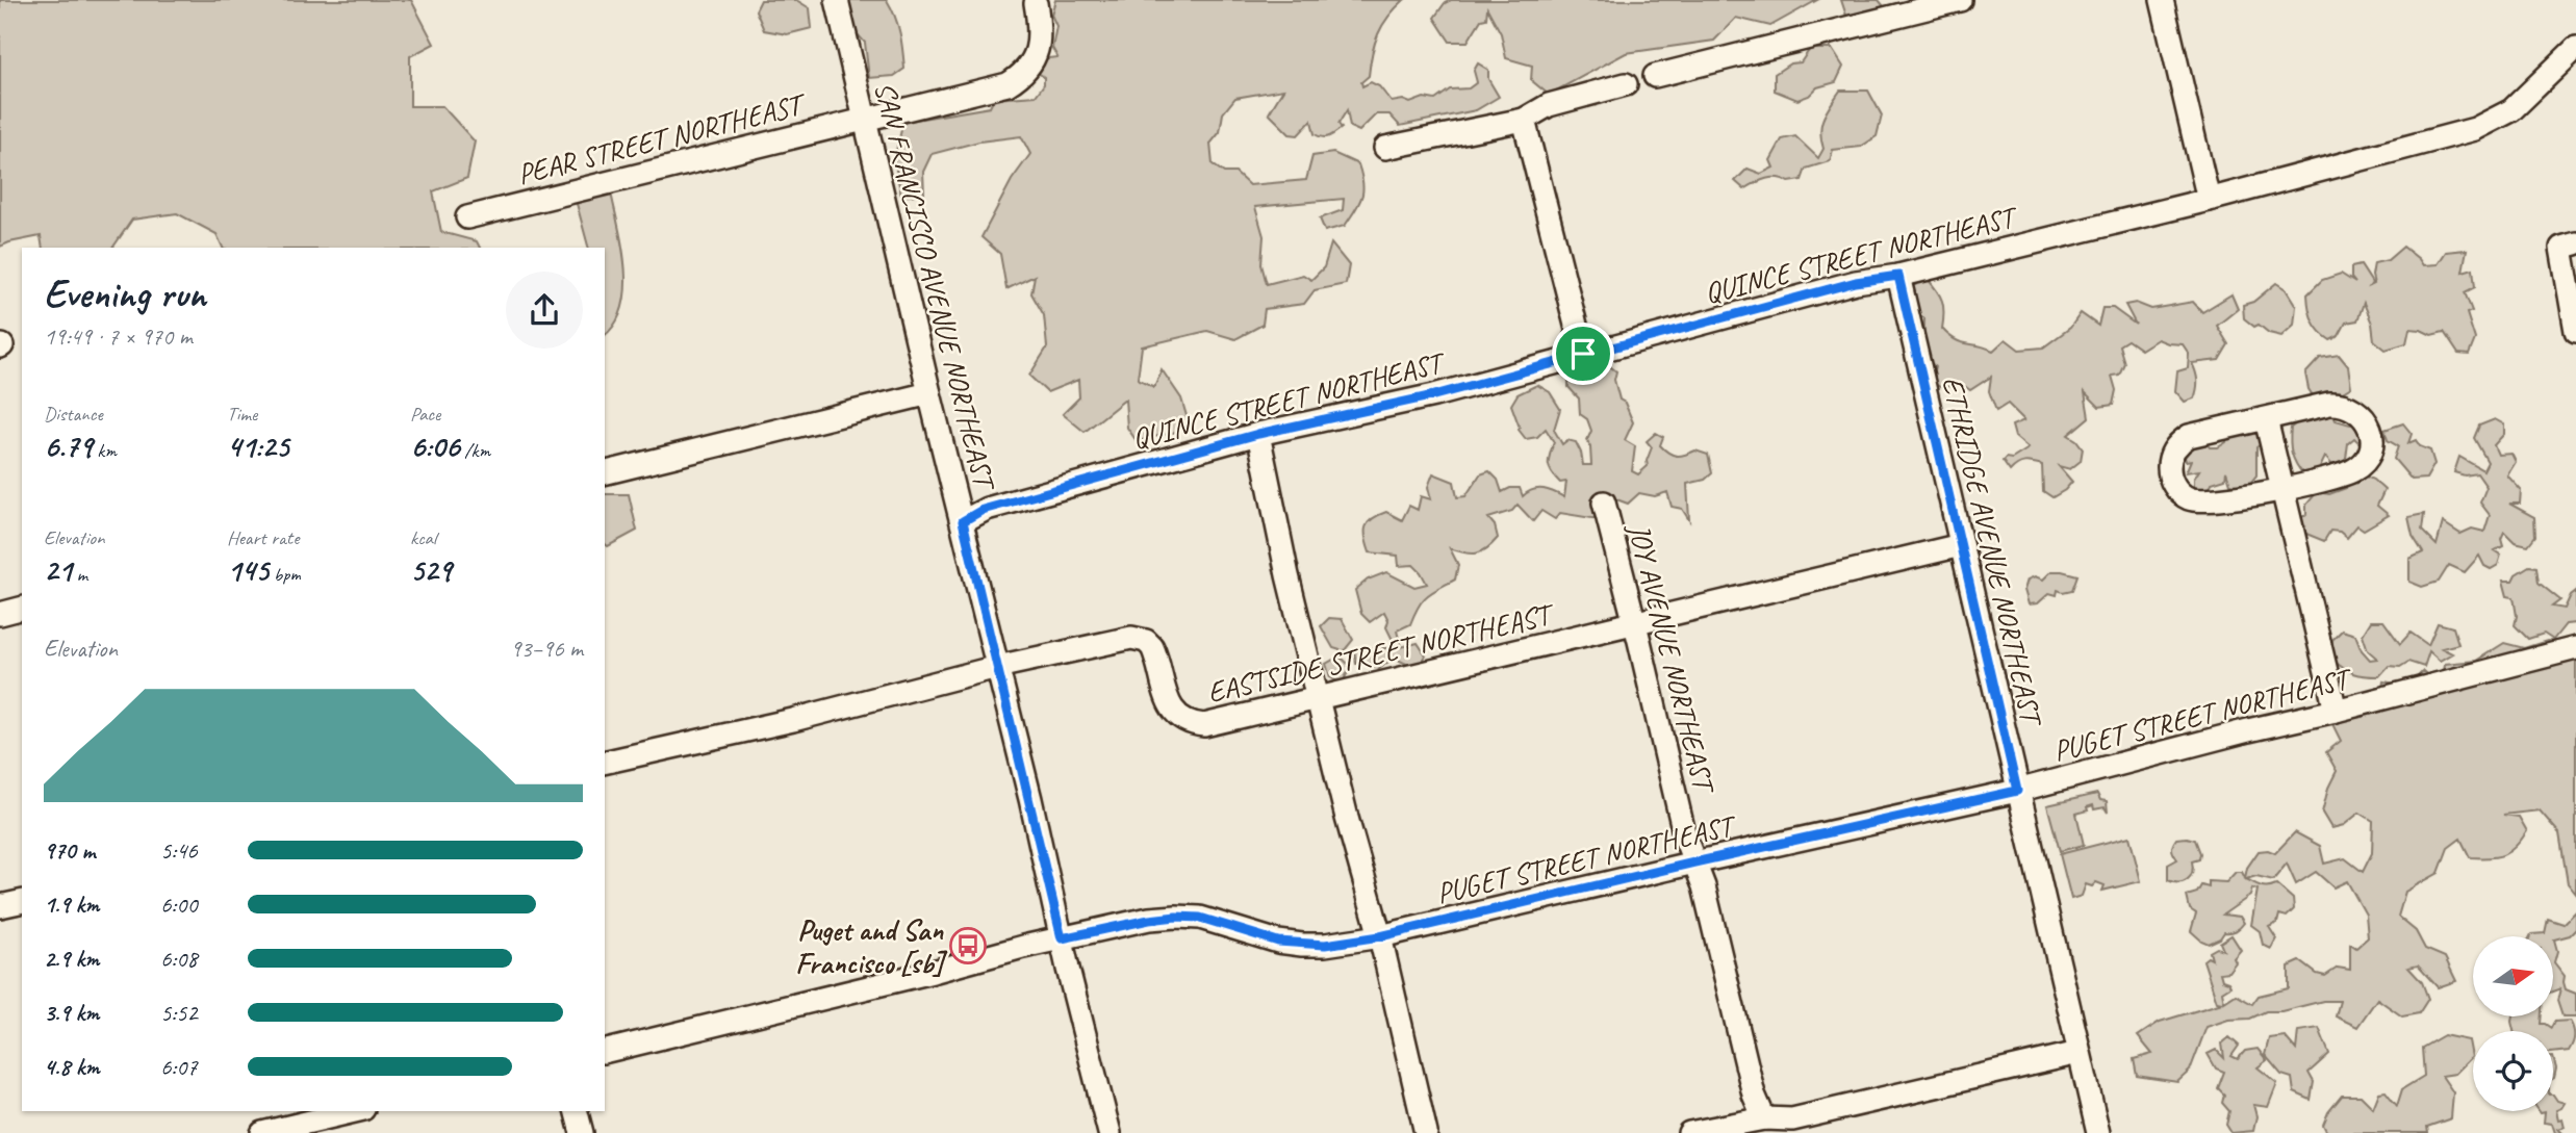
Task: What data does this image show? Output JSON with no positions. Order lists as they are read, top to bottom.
{
  "streets": {
    "street": [
      "PEAR STREET NORTHEAST",
      "QUINCE STREET NORTHEAST",
      "SAN FRANCISCO AVENUE NORTHEAST",
      "ETHRIDGE AVENUE NORTHEAST",
      "EASTSIDE STREET NORTHEAST",
      "JOY AVENUE NORTHEAST",
      "PUGET STREET NORTHEAST"
    ]
  },
  "crossings": [
    ["PEAR STREET NORTHEAST", "SAN FRANCISCO AVENUE NORTHEAST"],
    ["QUINCE STREET NORTHEAST", "SAN FRANCISCO AVENUE NORTHEAST"],
    ["QUINCE STREET NORTHEAST", "ETHRIDGE AVENUE NORTHEAST"],
    ["SAN FRANCISCO AVENUE NORTHEAST", "EASTSIDE STREET NORTHEAST"],
    ["SAN FRANCISCO AVENUE NORTHEAST", "PUGET STREET NORTHEAST"],
    ["ETHRIDGE AVENUE NORTHEAST", "EASTSIDE STREET NORTHEAST"],
    ["ETHRIDGE AVENUE NORTHEAST", "PUGET STREET NORTHEAST"],
    ["EASTSIDE STREET NORTHEAST", "JOY AVENUE NORTHEAST"],
    ["JOY AVENUE NORTHEAST", "PUGET STREET NORTHEAST"]
  ],
  "places": {
    "bus stop": ["Puget and San Francisco [sb]"]
  },
  "north": "right",
  "page": {
    "heading": ["Evening run", "19:49 · 7 × 970 m"],
    "stats": [
      ["Distance", "6.79 km"],
      ["Time", "41:25"],
      ["Pace", "6:06 /km"],
      ["Elevation", "21 m"],
      ["Heart rate", "145 bpm"],
      ["kcal", "529"]
    ],
    "chart": ["Elevation", "93–96 m"],
    "list": [
      {
        "name": "970 m",
        "note": "5:46"
      },
      {
        "name": "1.9 km",
        "note": "6:00"
      },
      {
        "name": "2.9 km",
        "note": "6:08"
      },
      {
        "name": "3.9 km",
        "note": "5:52"
      },
      {
        "name": "4.8 km",
        "note": "6:07"
      }
    ]
  }
}
